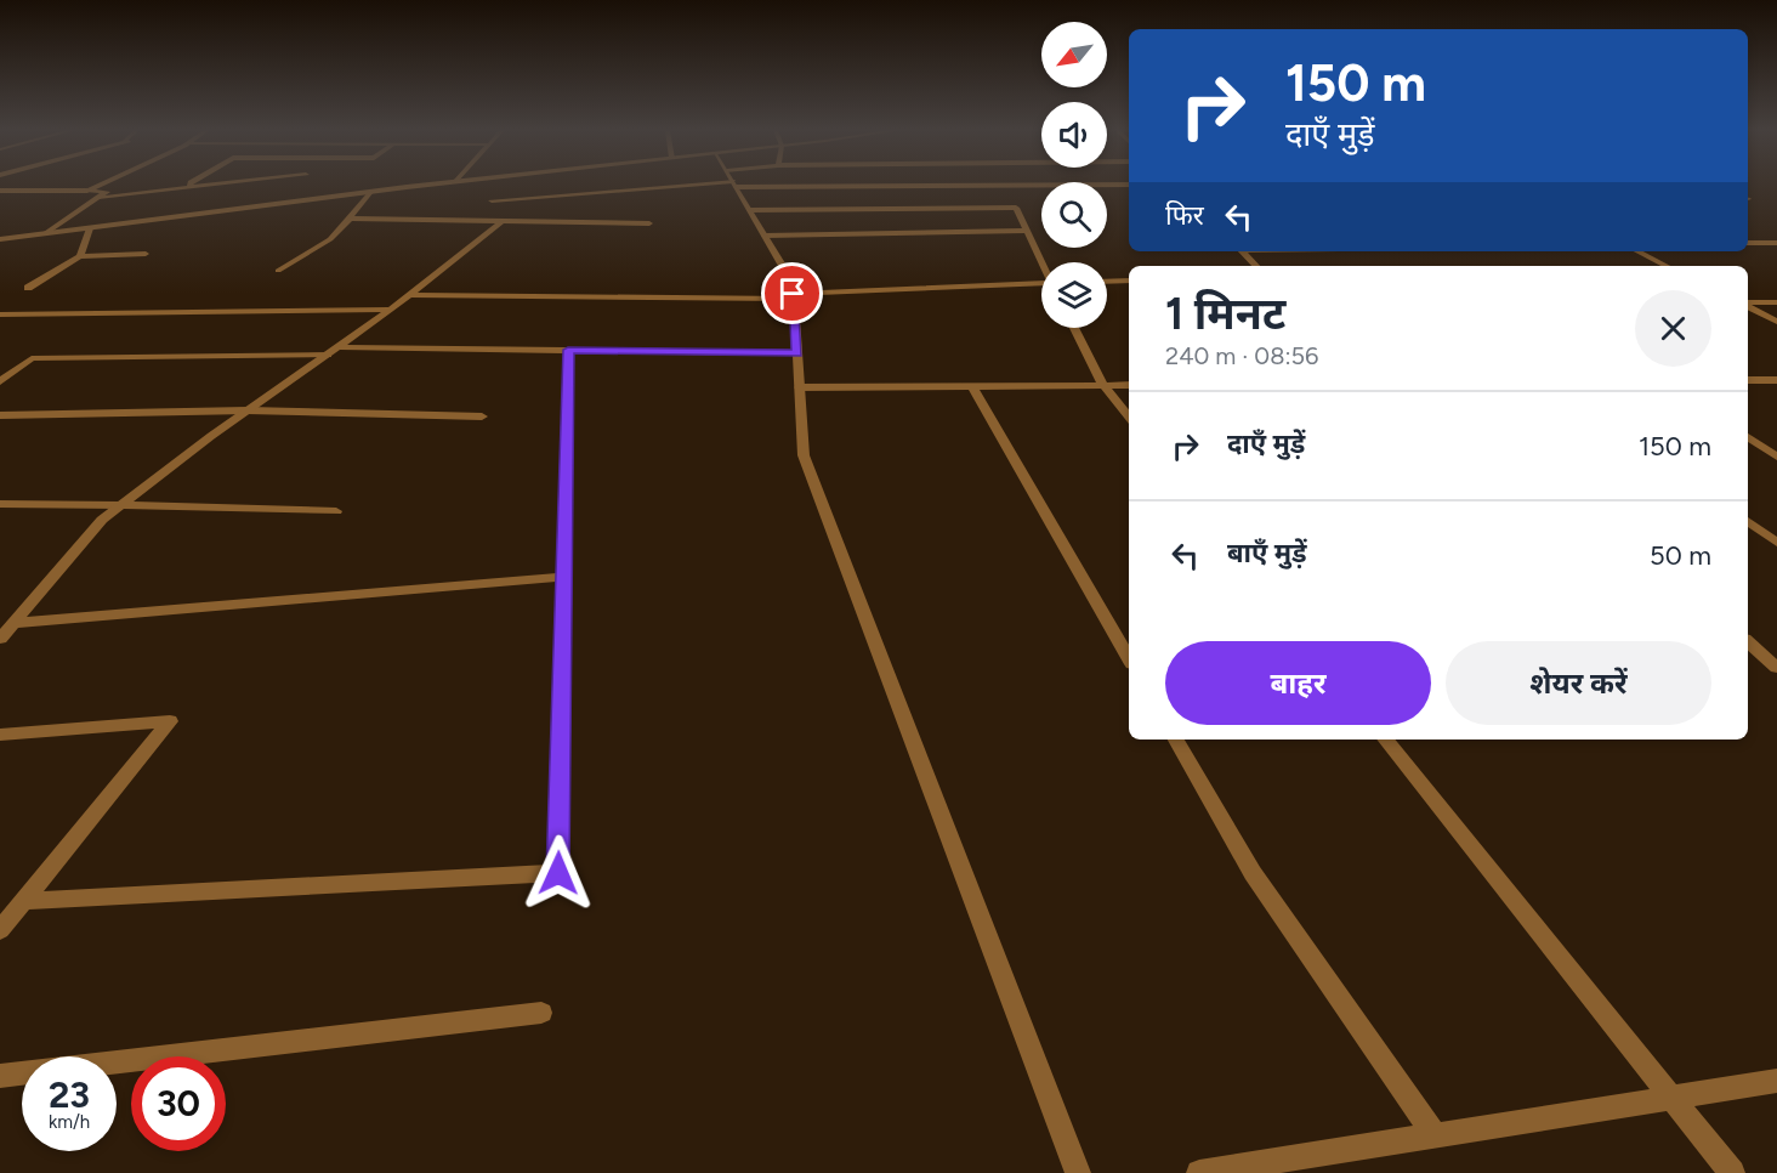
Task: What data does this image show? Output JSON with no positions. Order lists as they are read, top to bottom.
{
  "north": "bottom left",
  "page": {
    "turn": ["150 m", "दाएँ मुड़ें"],
    "then": "फिर",
    "heading": ["1 मिनट", "240 m · 08:56"],
    "list": [
      {
        "name": "दाएँ मुड़ें",
        "value": "150 m"
      },
      {
        "name": "बाएँ मुड़ें",
        "value": "50 m"
      }
    ],
    "buttons": ["बाहर", "शेयर करें"],
    "speed": "23 km/h",
    "limit": "30"
  }
}
